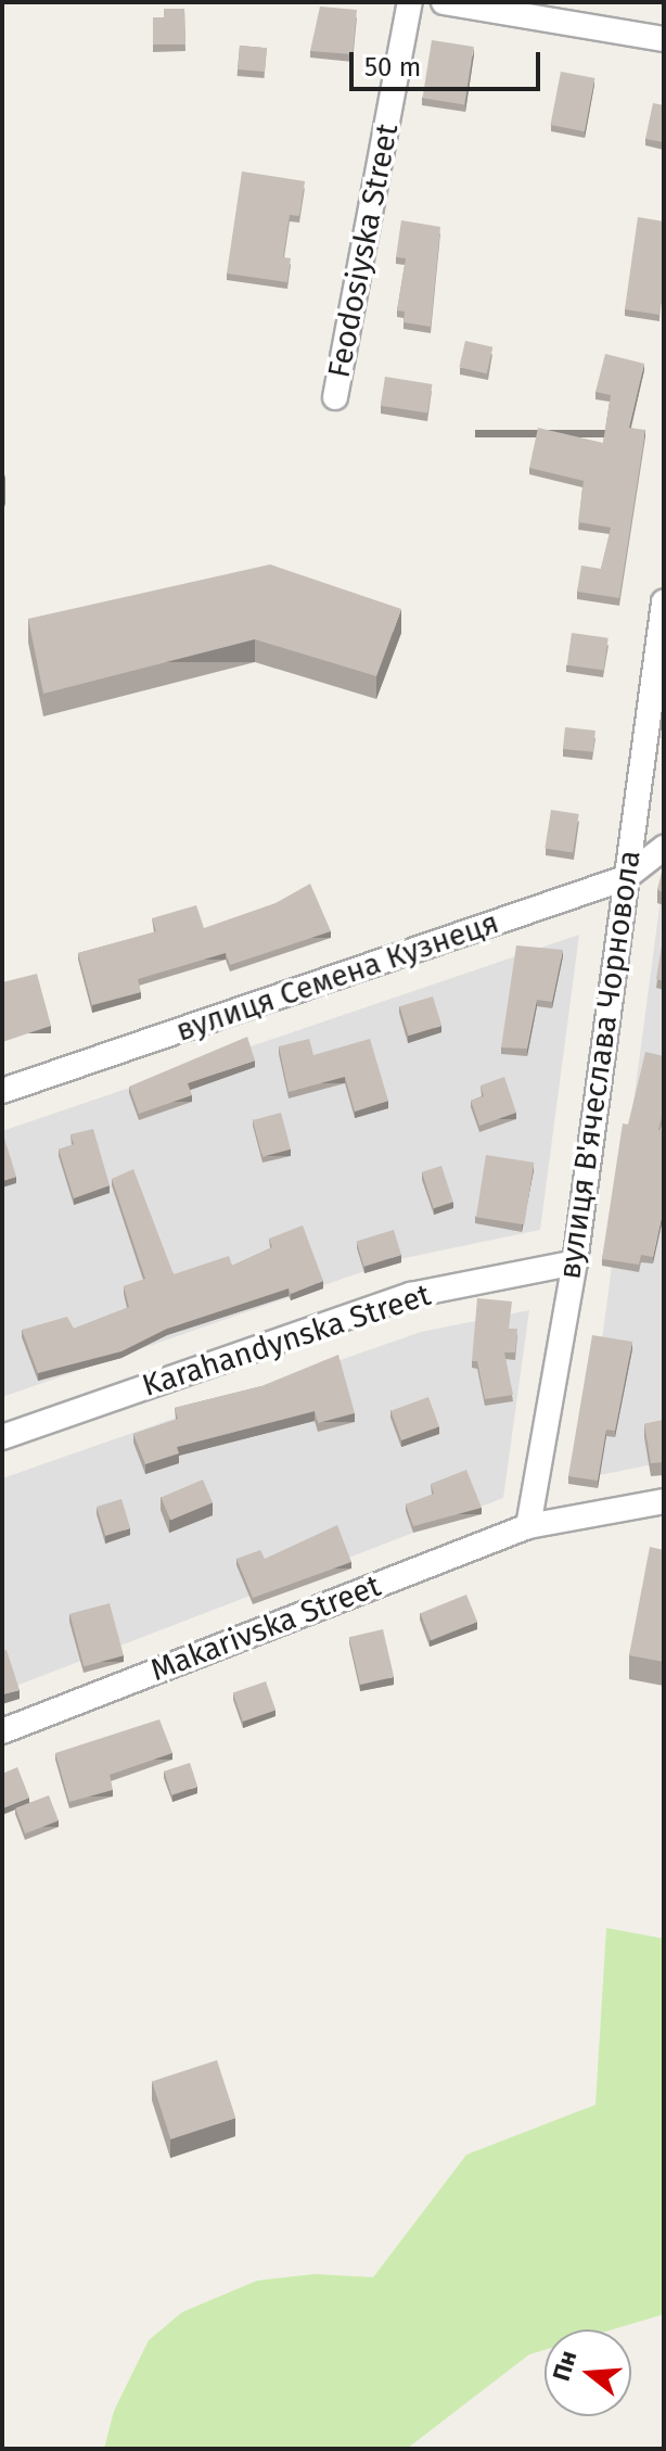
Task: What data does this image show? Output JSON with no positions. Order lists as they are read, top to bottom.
{
  "streets": {
    "street": [
      "Feodosiyska Street",
      "вулиця Семена Кузнеця",
      "вулиця В'ячеслава Чорновола",
      "Karahandynska Street",
      "Makarivska Street"
    ]
  },
  "crossings": [
    ["вулиця Семена Кузнеця", "вулиця В'ячеслава Чорновола"],
    ["вулиця В'ячеслава Чорновола", "Karahandynska Street"],
    ["вулиця В'ячеслава Чорновола", "Makarivska Street"]
  ],
  "scale_bar": "50 m",
  "north": "left"
}
